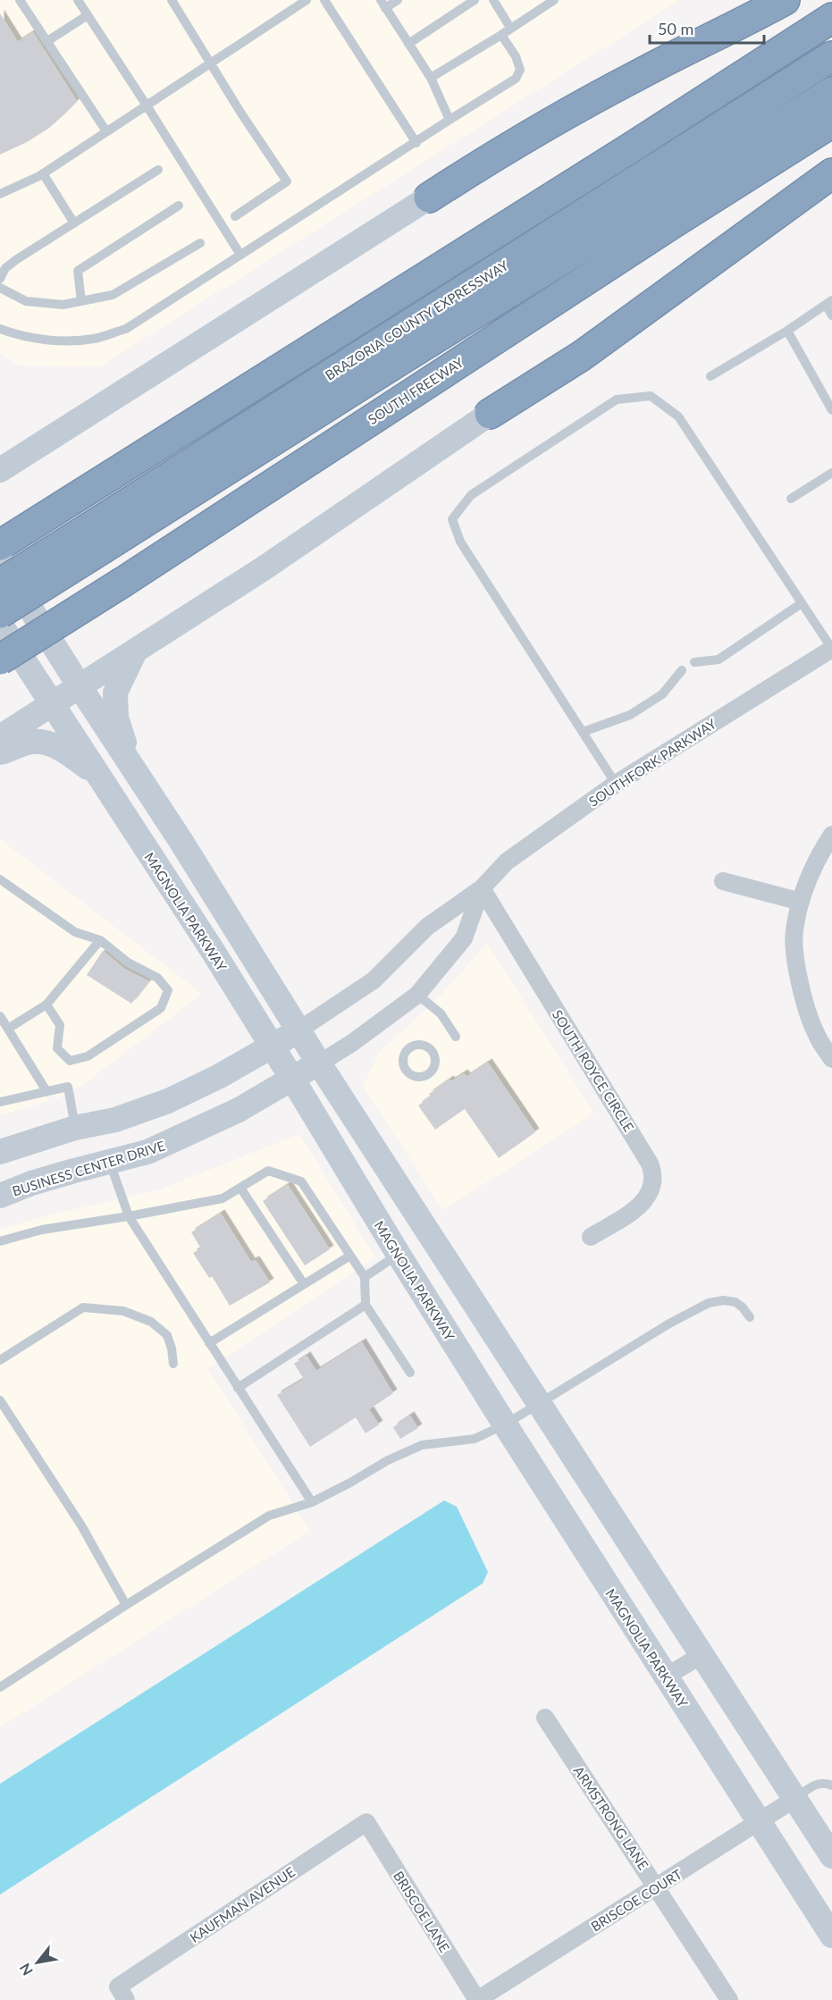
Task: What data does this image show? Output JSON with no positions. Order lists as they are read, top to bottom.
{
  "streets": {
    "highway": ["BRAZORIA COUNTY EXPRESSWAY", "SOUTH FREEWAY"],
    "main road": ["MAGNOLIA PARKWAY", "BUSINESS CENTER DRIVE"],
    "street": [
      "SOUTHFORK PARKWAY",
      "SOUTH ROYCE CIRCLE",
      "ARMSTRONG LANE",
      "BRISCOE COURT",
      "KAUFMAN AVENUE",
      "BRISCOE LANE"
    ]
  },
  "crossings": [
    ["SOUTHFORK PARKWAY", "SOUTH ROYCE CIRCLE"],
    ["SOUTHFORK PARKWAY", "BUSINESS CENTER DRIVE"],
    ["MAGNOLIA PARKWAY", "BUSINESS CENTER DRIVE"],
    ["MAGNOLIA PARKWAY", "BRISCOE COURT"],
    ["ARMSTRONG LANE", "BRISCOE COURT"],
    ["BRISCOE COURT", "BRISCOE LANE"],
    ["KAUFMAN AVENUE", "BRISCOE LANE"]
  ],
  "scale_bar": "50 m",
  "north": "bottom left"
}
